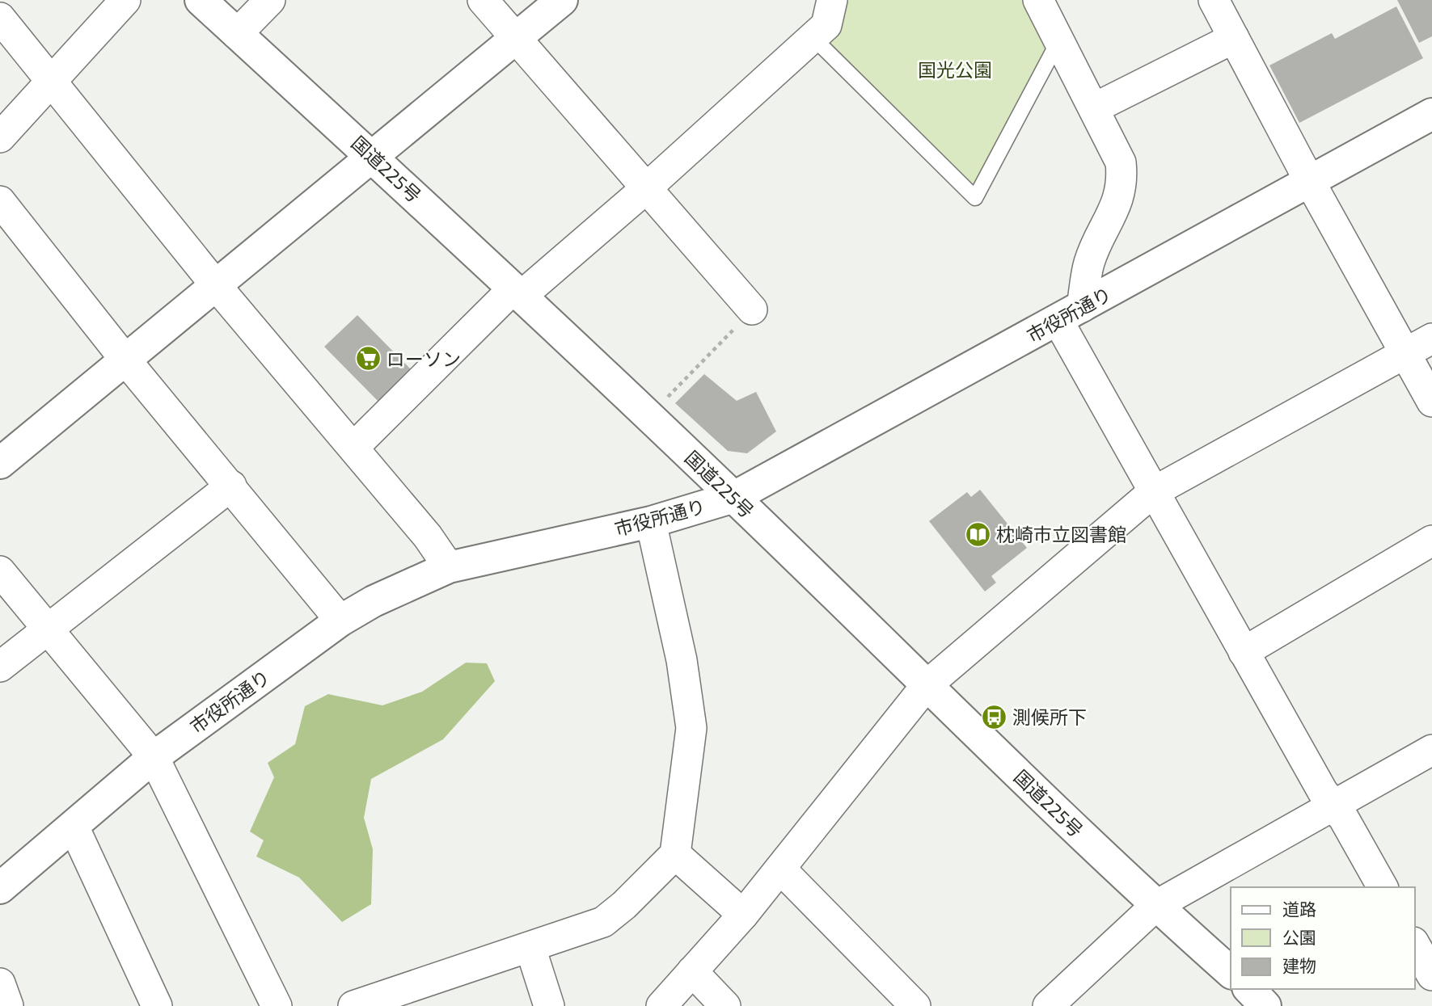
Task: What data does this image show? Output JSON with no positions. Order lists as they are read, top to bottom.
{
  "streets": {
    "main road": ["国道225号", "市役所通り"]
  },
  "crossings": [
    ["国道225号", "市役所通り"]
  ],
  "parks": ["国光公園"],
  "places": {
    "supermarket": ["ローソン"],
    "library": ["枕崎市立図書館"],
    "bus stop": ["測候所下"]
  },
  "legend": ["道路", "公園", "建物"]
}
